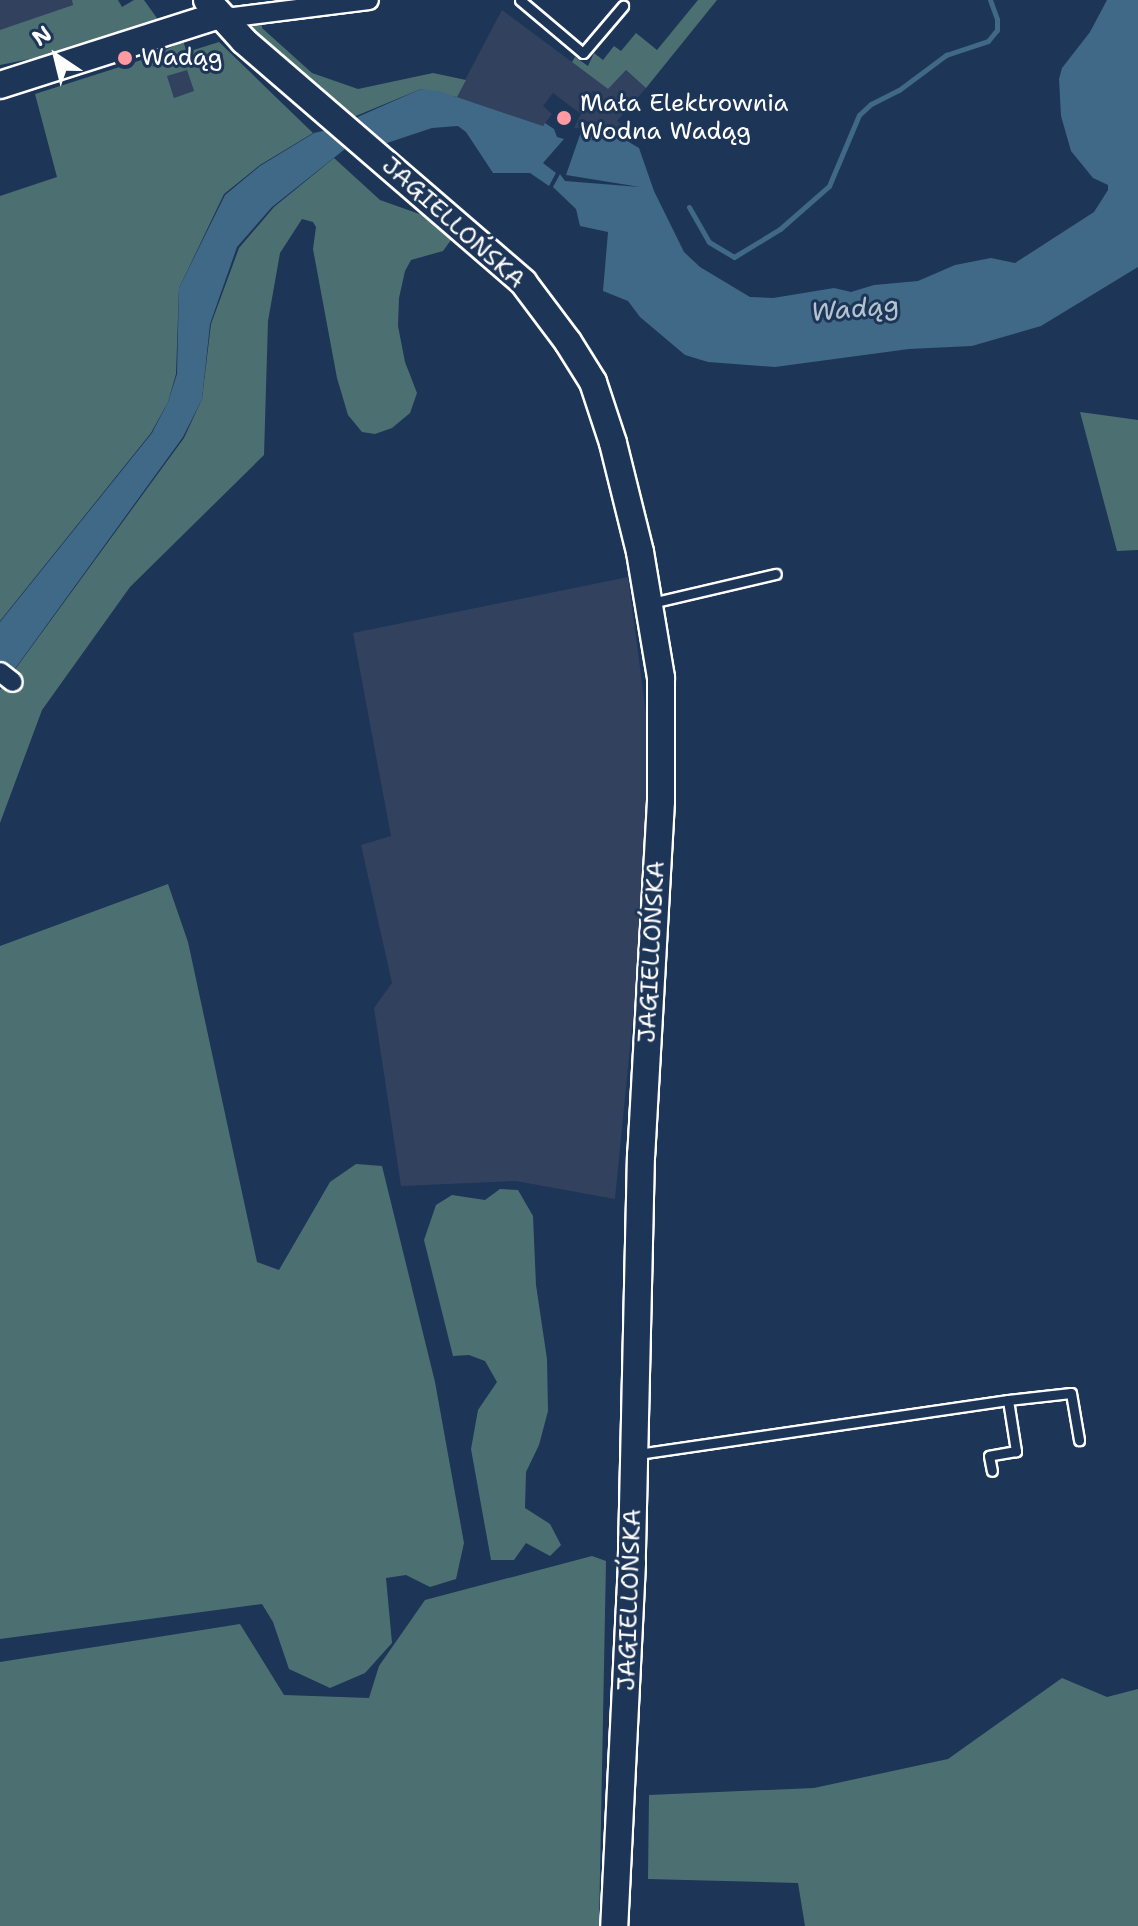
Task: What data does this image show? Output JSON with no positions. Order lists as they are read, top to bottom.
{
  "streets": {
    "street": ["JAGIELLOŃSKA"]
  },
  "water": ["Wadąg"],
  "places": ["Wadąg", "Mała Elektrownia Wodna Wadąg"],
  "north": "top left"
}
